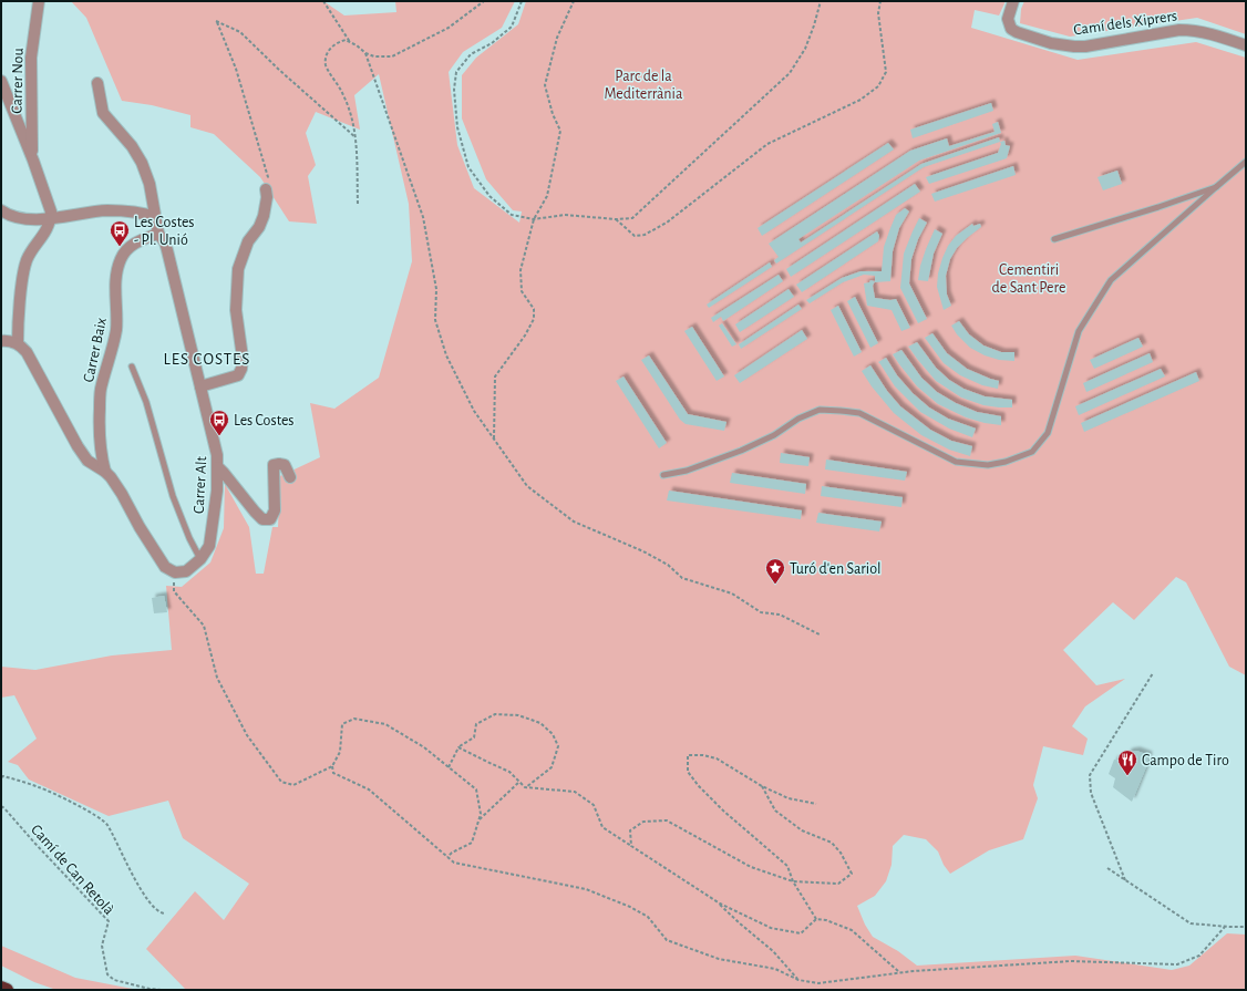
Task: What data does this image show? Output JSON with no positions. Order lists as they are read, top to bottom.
{
  "streets": {
    "street": [
      "Camí dels Xiprers",
      "Carrer Nou",
      "Carrer Baix",
      "Carrer Alt"
    ],
    "path": ["Camí de Can Retolà"]
  },
  "crossings": [
    ["Carrer Baix", "Carrer Alt"]
  ],
  "districts": ["LES COSTES"],
  "parks": ["Parc de la Mediterrània", "Cementiri de Sant Pere"],
  "places": {
    "bus stop": ["Les Costes - Pl. Unió", "Les Costes"],
    "place": ["Turó d'en Sariol"],
    "restaurant": ["Campo de Tiro"]
  }
}
